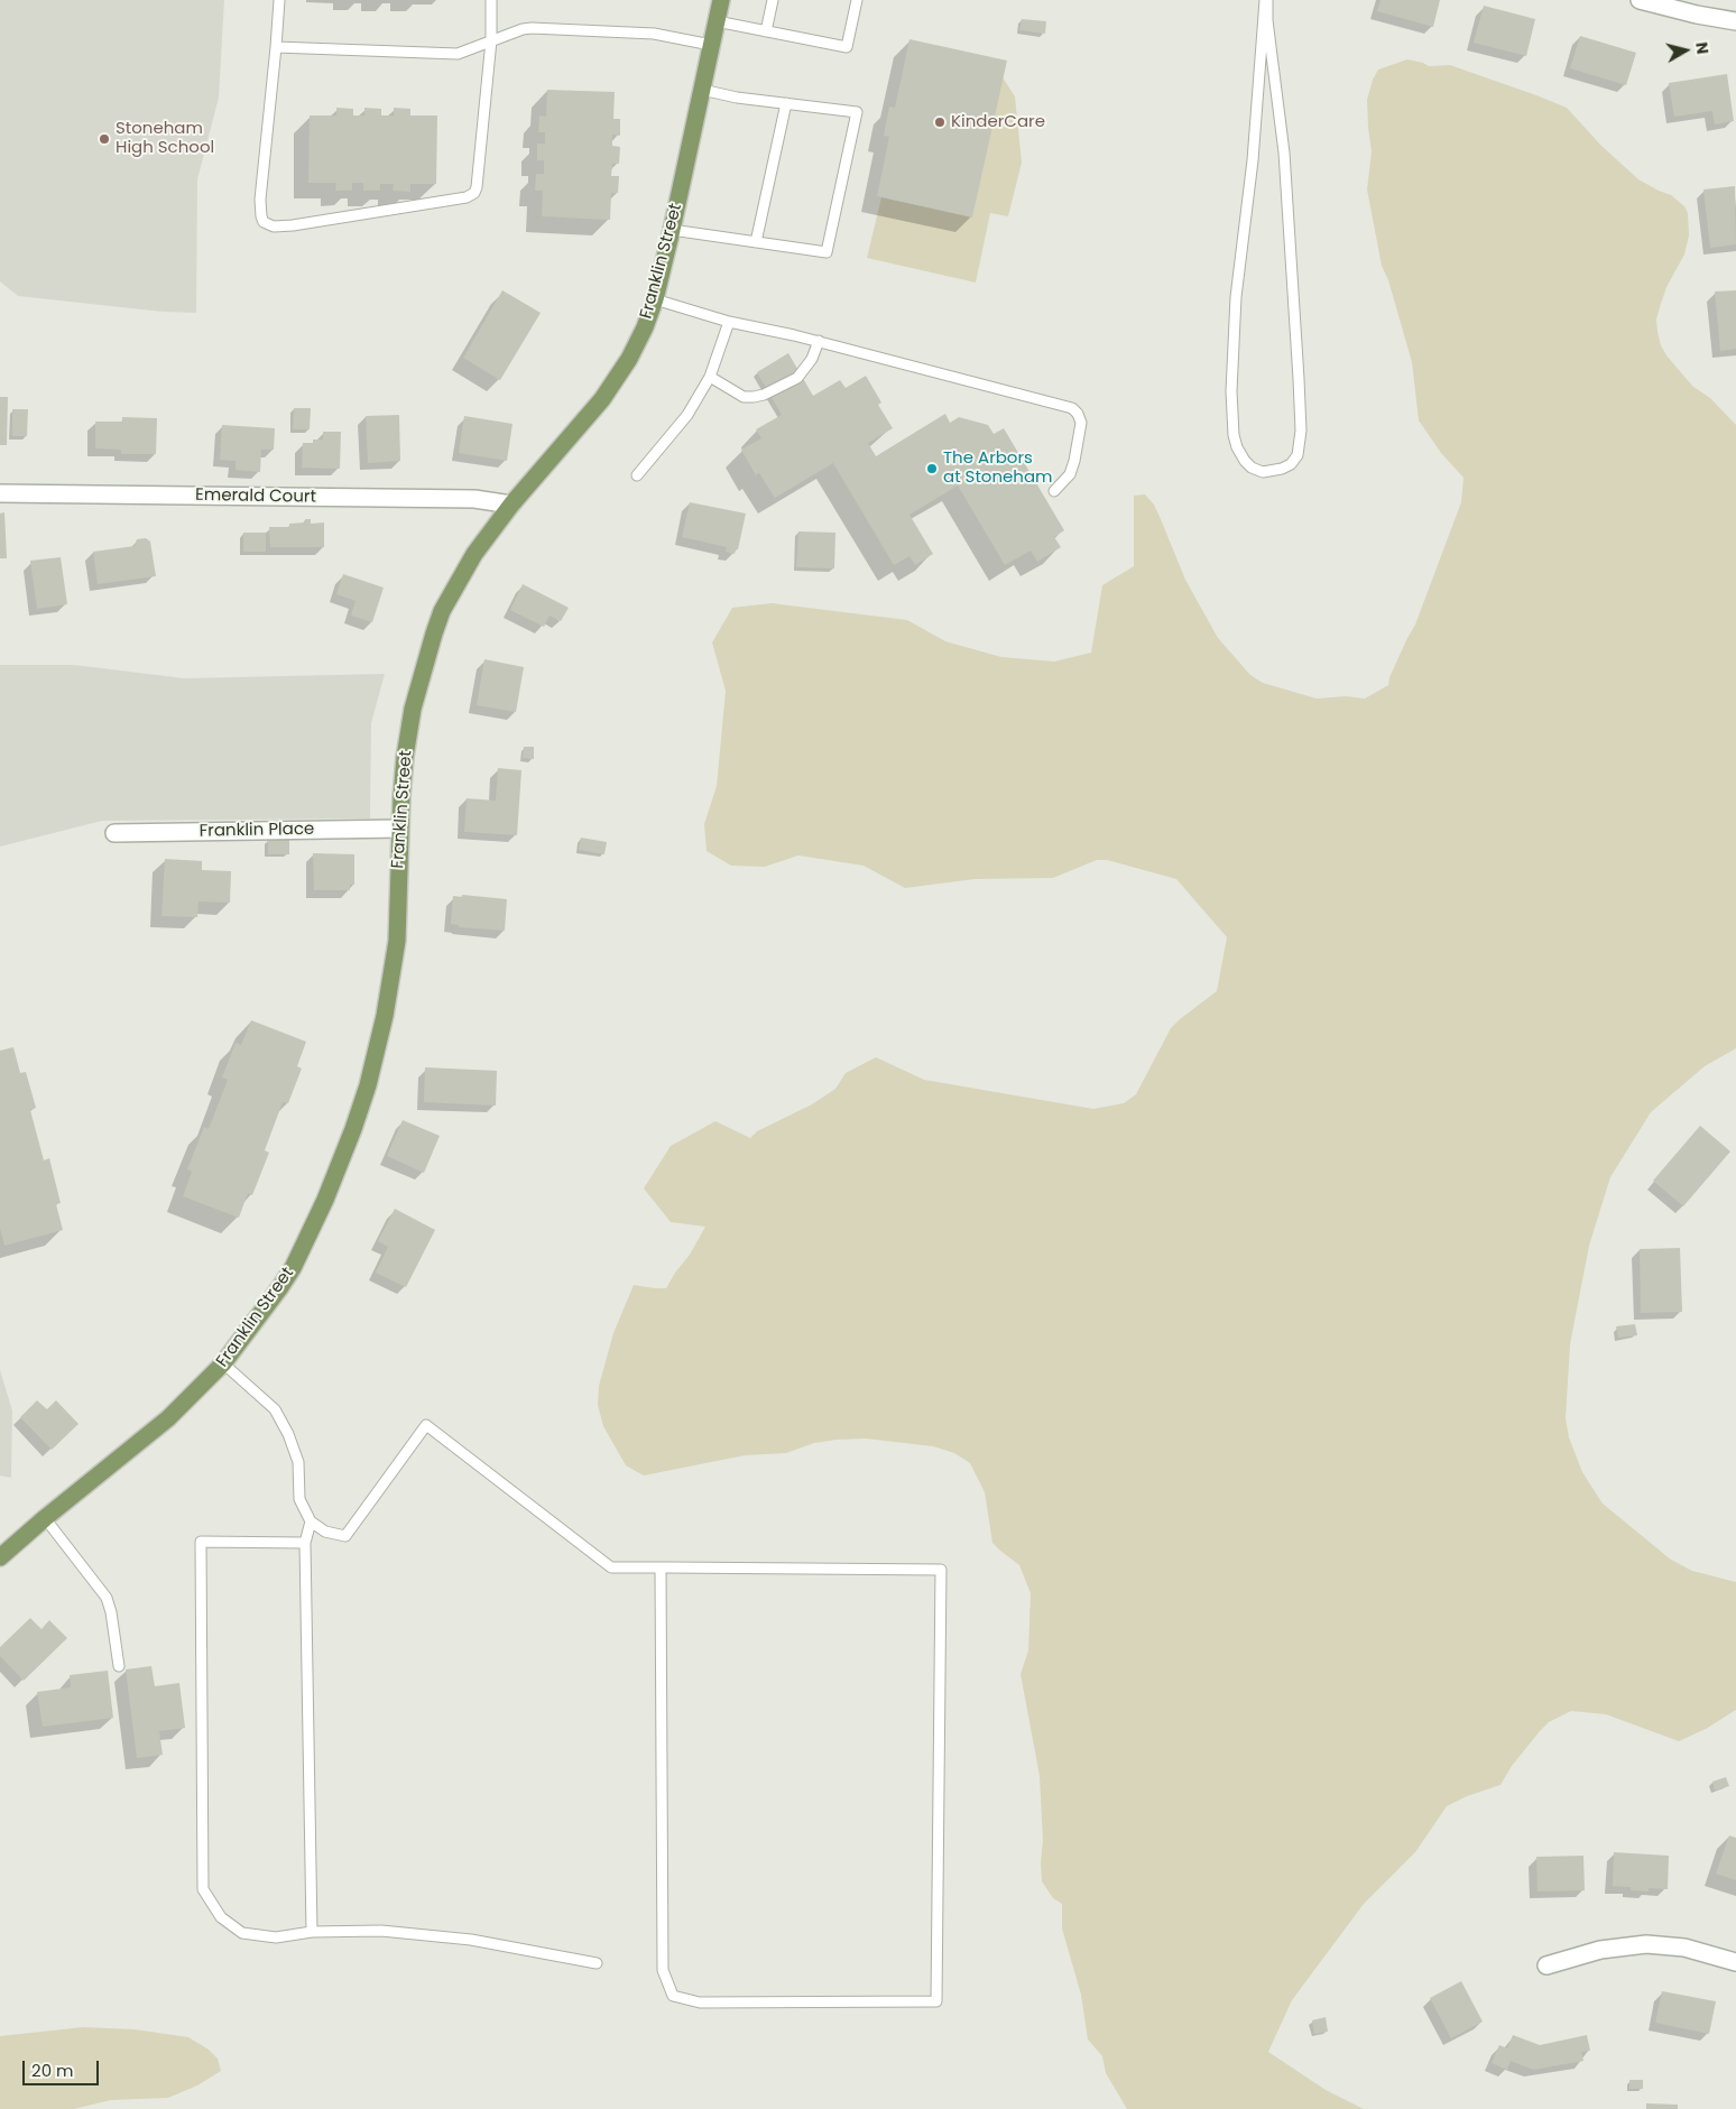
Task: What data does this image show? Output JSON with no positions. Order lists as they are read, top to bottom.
{
  "streets": {
    "main road": ["Franklin Street"],
    "street": ["Emerald Court", "Franklin Place"]
  },
  "crossings": [
    ["Franklin Street", "Emerald Court"],
    ["Franklin Street", "Franklin Place"]
  ],
  "places": ["KinderCare", "Stoneham High School", "The Arbors at Stoneham"],
  "scale_bar": "20 m",
  "north": "right"
}
